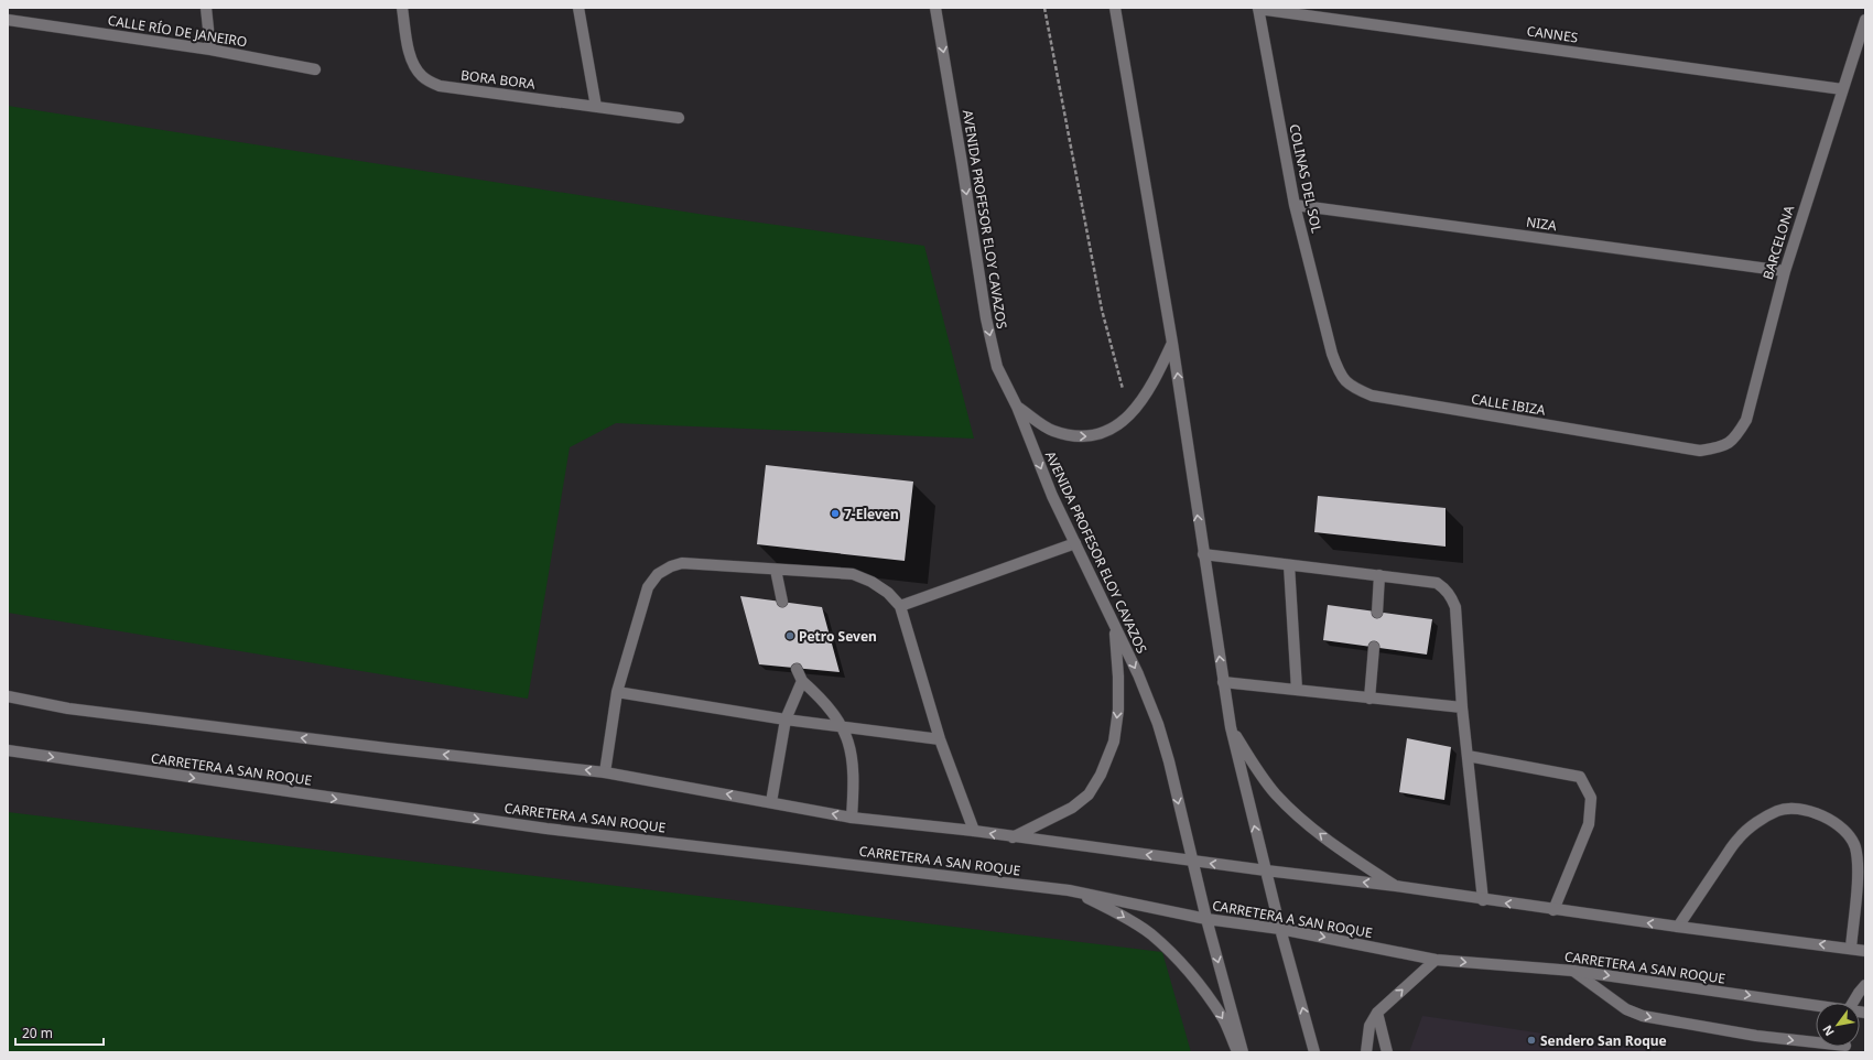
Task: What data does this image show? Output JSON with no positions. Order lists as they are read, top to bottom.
{
  "streets": {
    "main road": [
      "CALLE RÍO DE JANEIRO",
      "CANNES",
      "BORA BORA",
      "COLINAS DEL SOL",
      "AVENIDA PROFESOR ELOY CAVAZOS",
      "NIZA",
      "BARCELONA",
      "CALLE IBIZA",
      "CARRETERA A SAN ROQUE"
    ]
  },
  "crossings": [
    ["CANNES", "COLINAS DEL SOL"],
    ["CANNES", "BARCELONA"],
    ["COLINAS DEL SOL", "NIZA"],
    ["COLINAS DEL SOL", "CALLE IBIZA"],
    ["AVENIDA PROFESOR ELOY CAVAZOS", "CARRETERA A SAN ROQUE"],
    ["NIZA", "BARCELONA"],
    ["BARCELONA", "CALLE IBIZA"]
  ],
  "places": ["7-Eleven", "Petro Seven", "Sendero San Roque"],
  "scale_bar": "20 m",
  "north": "bottom left"
}
